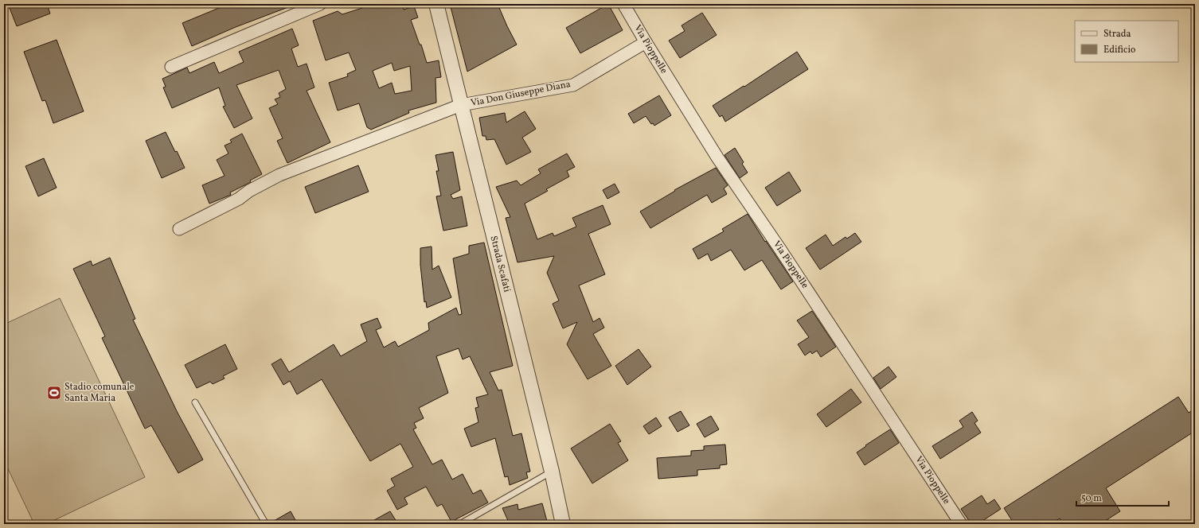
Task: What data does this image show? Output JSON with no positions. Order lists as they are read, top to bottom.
{
  "streets": {
    "street": ["Via Pioppelle", "Via Don Giuseppe Diana", "Strada Scafati"]
  },
  "crossings": [
    ["Via Pioppelle", "Via Don Giuseppe Diana"],
    ["Via Don Giuseppe Diana", "Strada Scafati"]
  ],
  "places": {
    "sports": ["Stadio comunale Santa Maria"]
  },
  "legend": ["Strada", "Edificio"],
  "scale_bar": "50 m"
}
